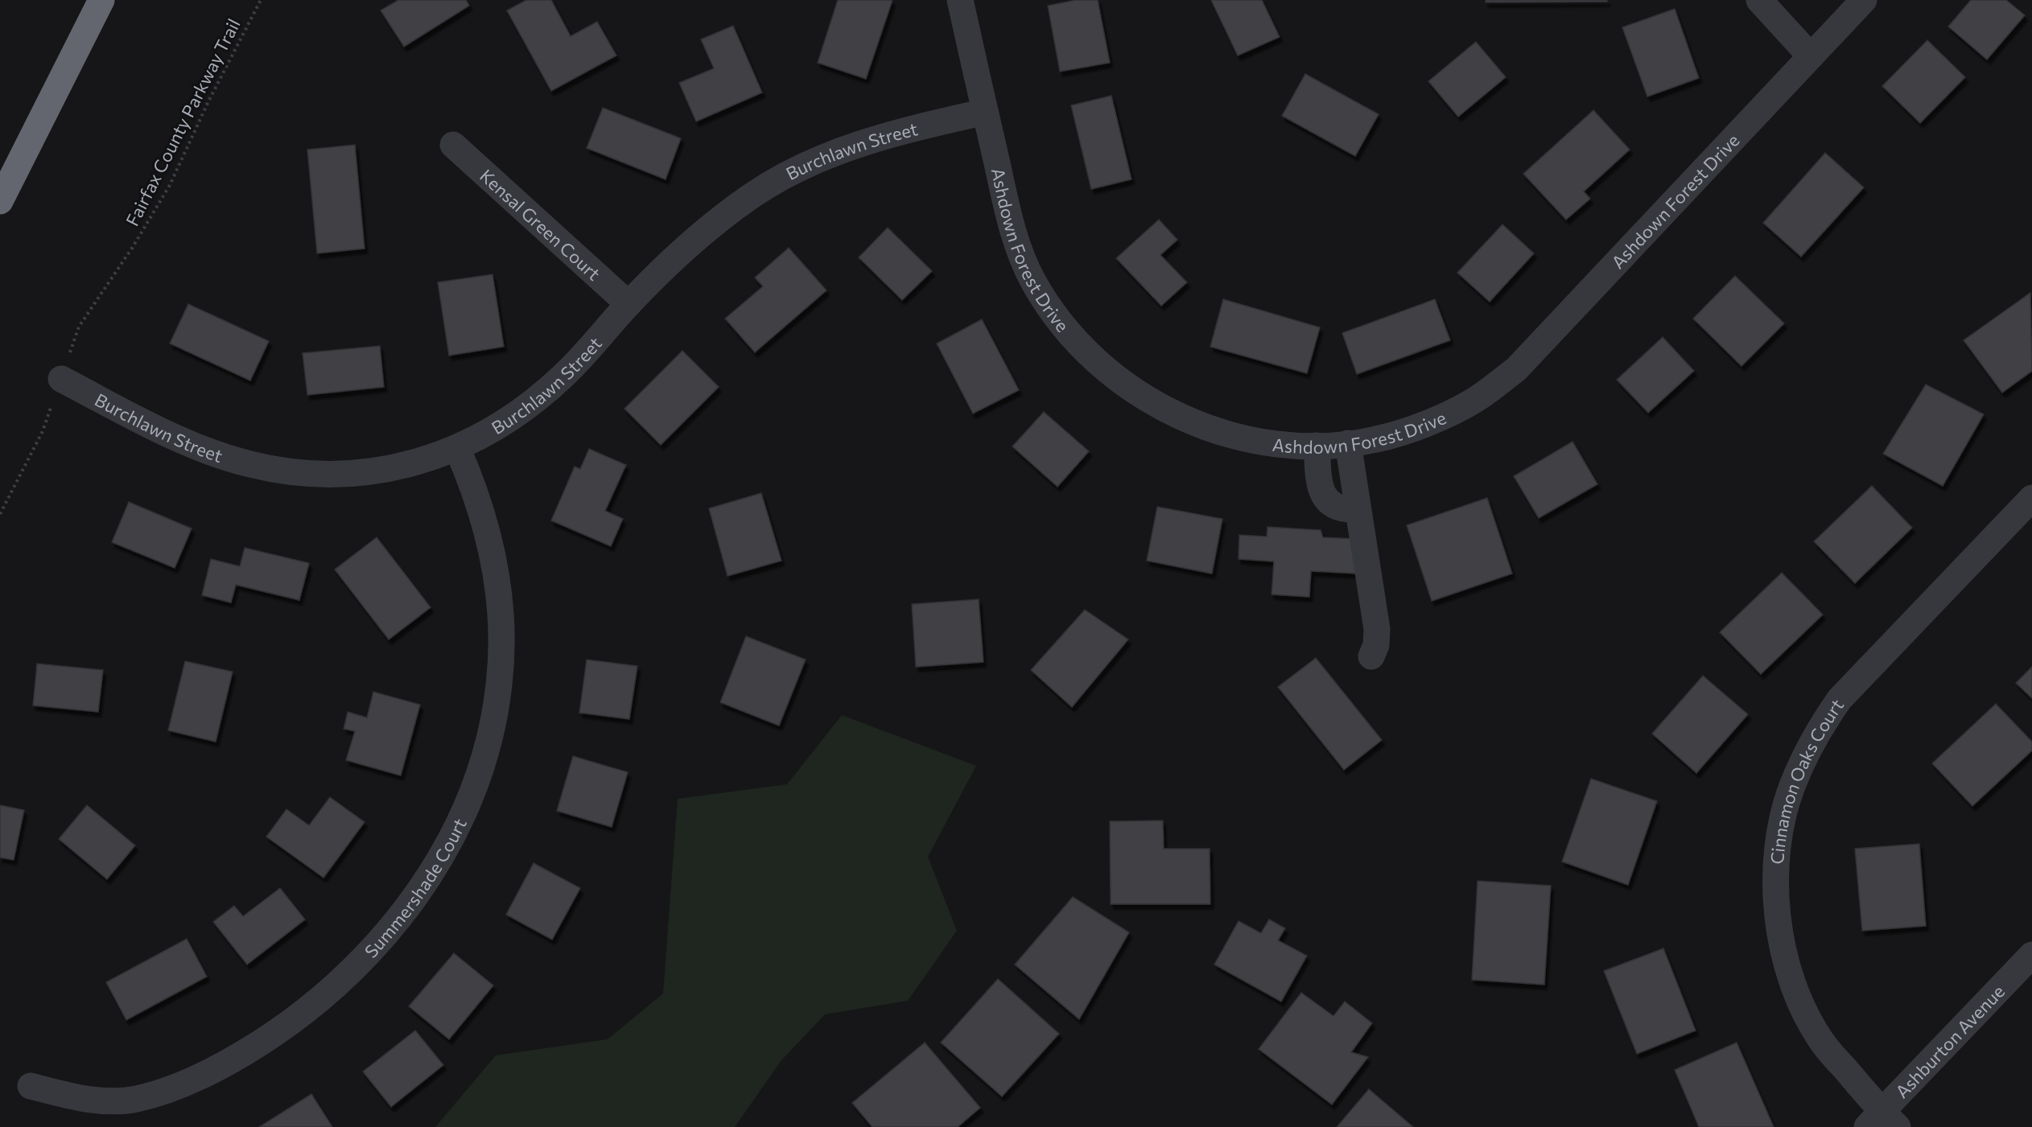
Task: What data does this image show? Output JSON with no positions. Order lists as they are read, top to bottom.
{
  "streets": {
    "street": [
      "Burchlawn Street",
      "Ashdown Forest Drive",
      "Kensal Green Court",
      "Cinnamon Oaks Court",
      "Summershade Court",
      "Ashburton Avenue"
    ],
    "path": ["Fairfax County Parkway Trail"]
  },
  "crossings": [
    ["Fairfax County Parkway Trail", "Burchlawn Street"],
    ["Burchlawn Street", "Ashdown Forest Drive"],
    ["Burchlawn Street", "Kensal Green Court"],
    ["Burchlawn Street", "Summershade Court"],
    ["Cinnamon Oaks Court", "Ashburton Avenue"]
  ]
}
